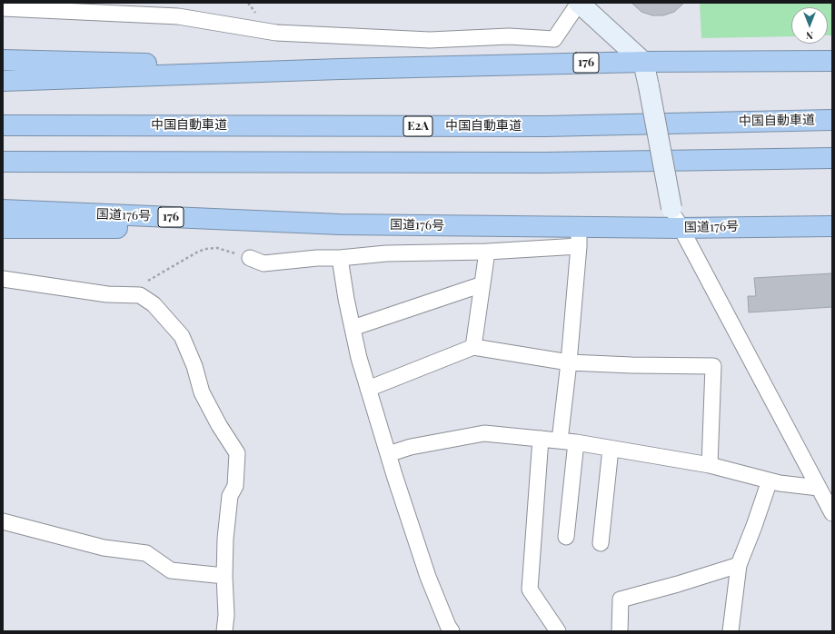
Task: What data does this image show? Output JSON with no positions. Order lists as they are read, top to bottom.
{
  "streets": {
    "highway": [
      "176",
      "中国自動車道",
      "E2A",
      "国道176号"
    ]
  },
  "north": "bottom"
}
